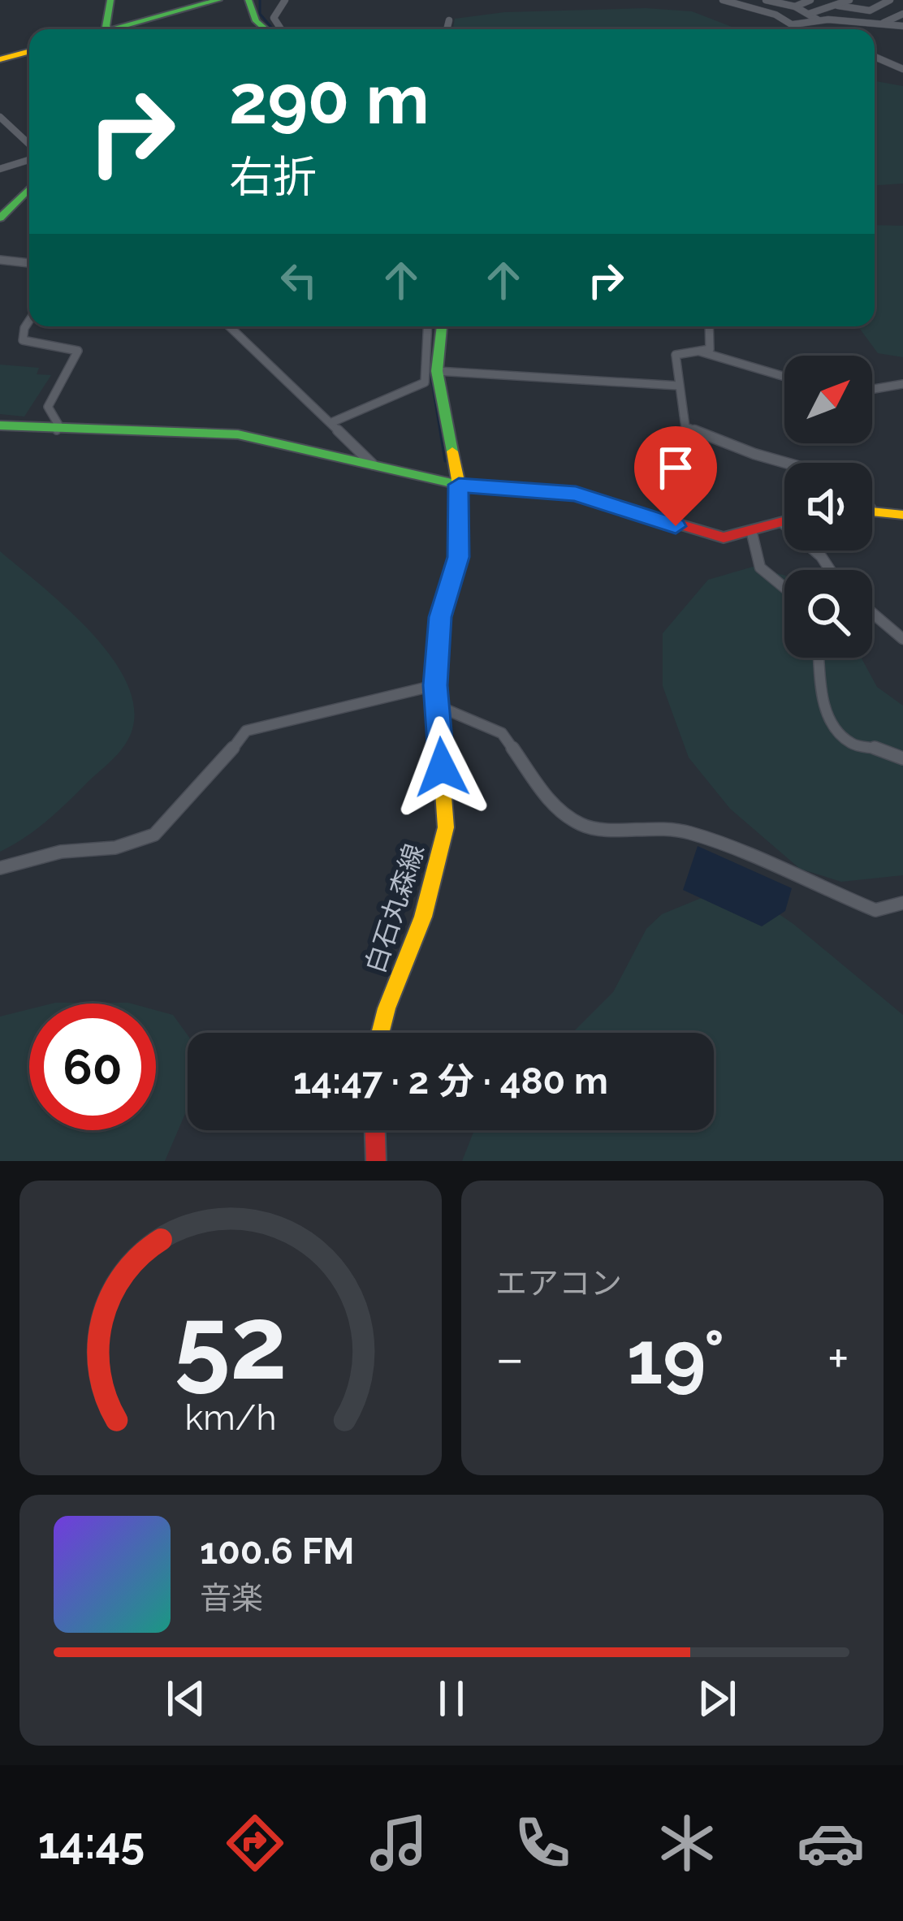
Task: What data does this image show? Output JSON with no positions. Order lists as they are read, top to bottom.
{
  "streets": {
    "street": ["白石丸森線"]
  },
  "north": "top right",
  "page": {
    "turn": ["290 m", "右折"],
    "limit": "60",
    "trip": "14:47 · 2 分 · 480 m",
    "tile": "エアコン",
    "heat": ["−", "19°", "+"],
    "song": ["100.6 FM", "音楽"],
    "tabs": "14:45",
    "gauge": ["52", "km/h"]
  }
}
